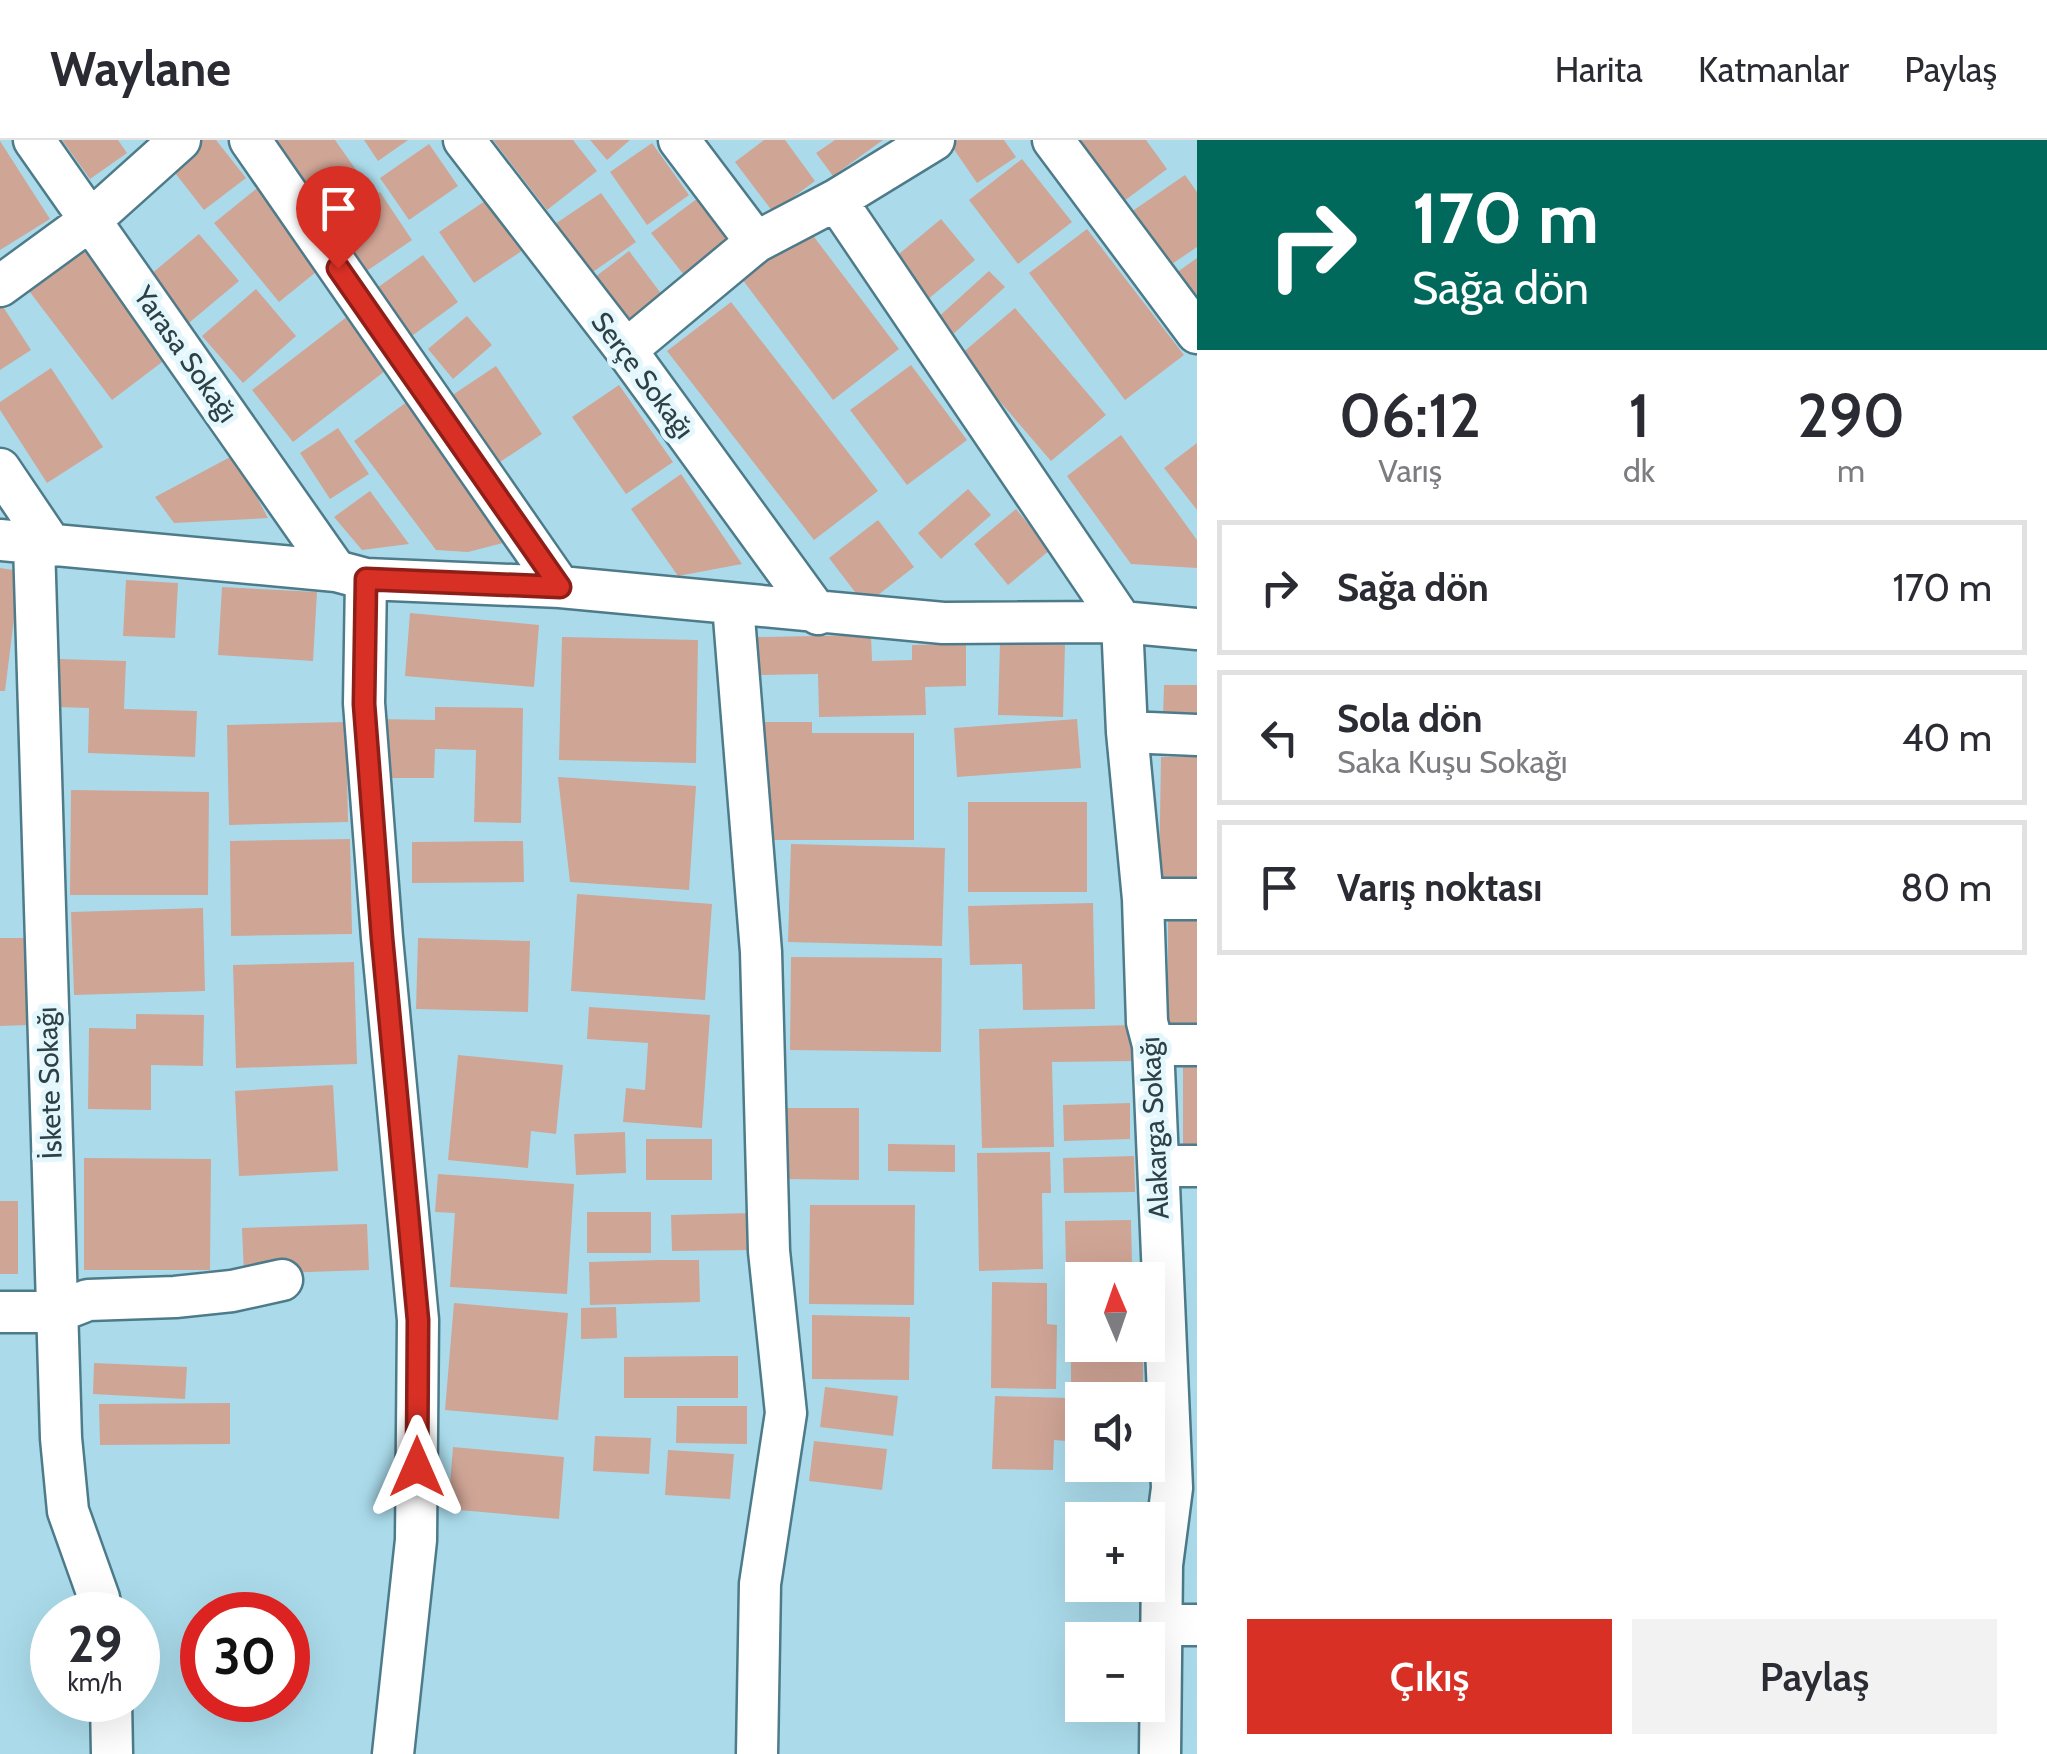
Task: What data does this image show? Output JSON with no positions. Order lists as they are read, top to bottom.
{
  "streets": {
    "street": [
      "Yarasa Sokağı",
      "Serçe Sokağı",
      "İskete Sokağı",
      "Alakarga Sokağı"
    ]
  },
  "north": "top",
  "page": {
    "header": "Waylane",
    "nav": ["Harita", "Katmanlar", "Paylaş"],
    "turn": ["170 m", "Sağa dön"],
    "eta": [
      "06:12",
      "Varış",
      "1",
      "dk",
      "290",
      "m"
    ],
    "list": [
      {
        "name": "Sağa dön",
        "value": "170 m"
      },
      {
        "name": "Sola dön",
        "note": "Saka Kuşu Sokağı",
        "value": "40 m"
      },
      {
        "name": "Varış noktası",
        "value": "80 m"
      }
    ],
    "map_buttons": ["+", "−"],
    "speed": "29 km/h",
    "limit": "30",
    "buttons": ["Çıkış", "Paylaş"]
  }
}
